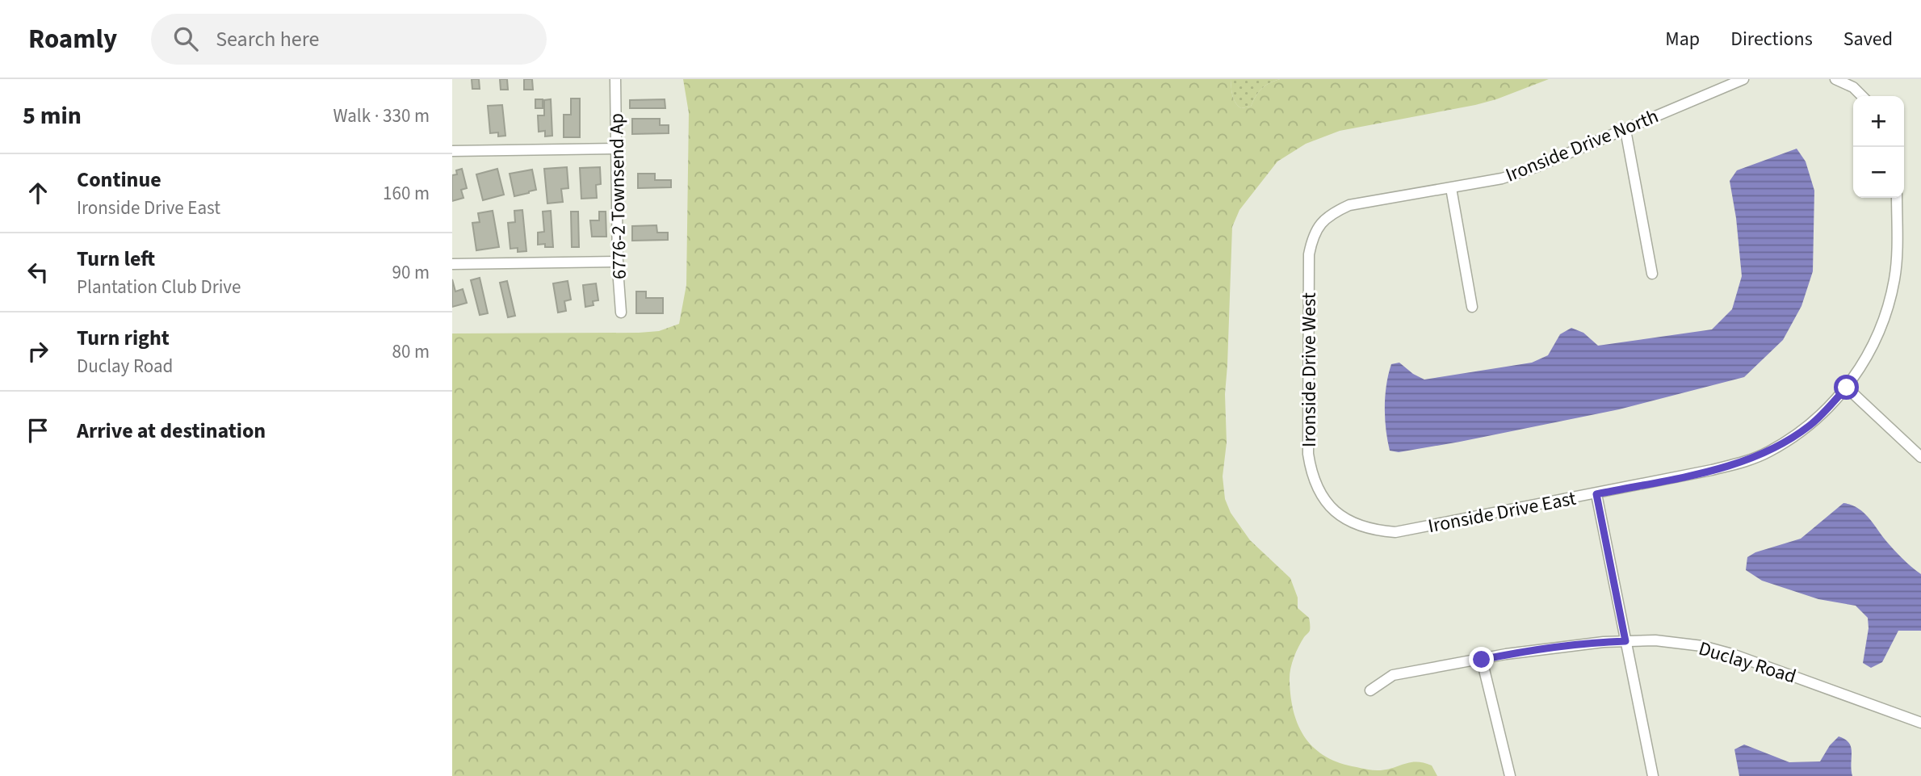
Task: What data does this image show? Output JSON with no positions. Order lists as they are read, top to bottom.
{
  "streets": {
    "street": [
      "Ironside Drive North",
      "6776-2 Townsend Ap",
      "Ironside Drive West",
      "Ironside Drive East",
      "Duclay Road"
    ]
  },
  "crossings": [
    ["Ironside Drive North", "Ironside Drive West"],
    ["Ironside Drive West", "Ironside Drive East"]
  ],
  "page": {
    "header": "Roamly",
    "search": "Search here",
    "nav": ["Map", "Directions", "Saved"],
    "heading": ["5 min", "Walk · 330 m"],
    "map_buttons": ["+", "−"],
    "list": [
      ["Continue", "Ironside Drive East", "160 m"],
      ["Turn left", "Plantation Club Drive", "90 m"],
      ["Turn right", "Duclay Road", "80 m"],
      "Arrive at destination"
    ]
  }
}
